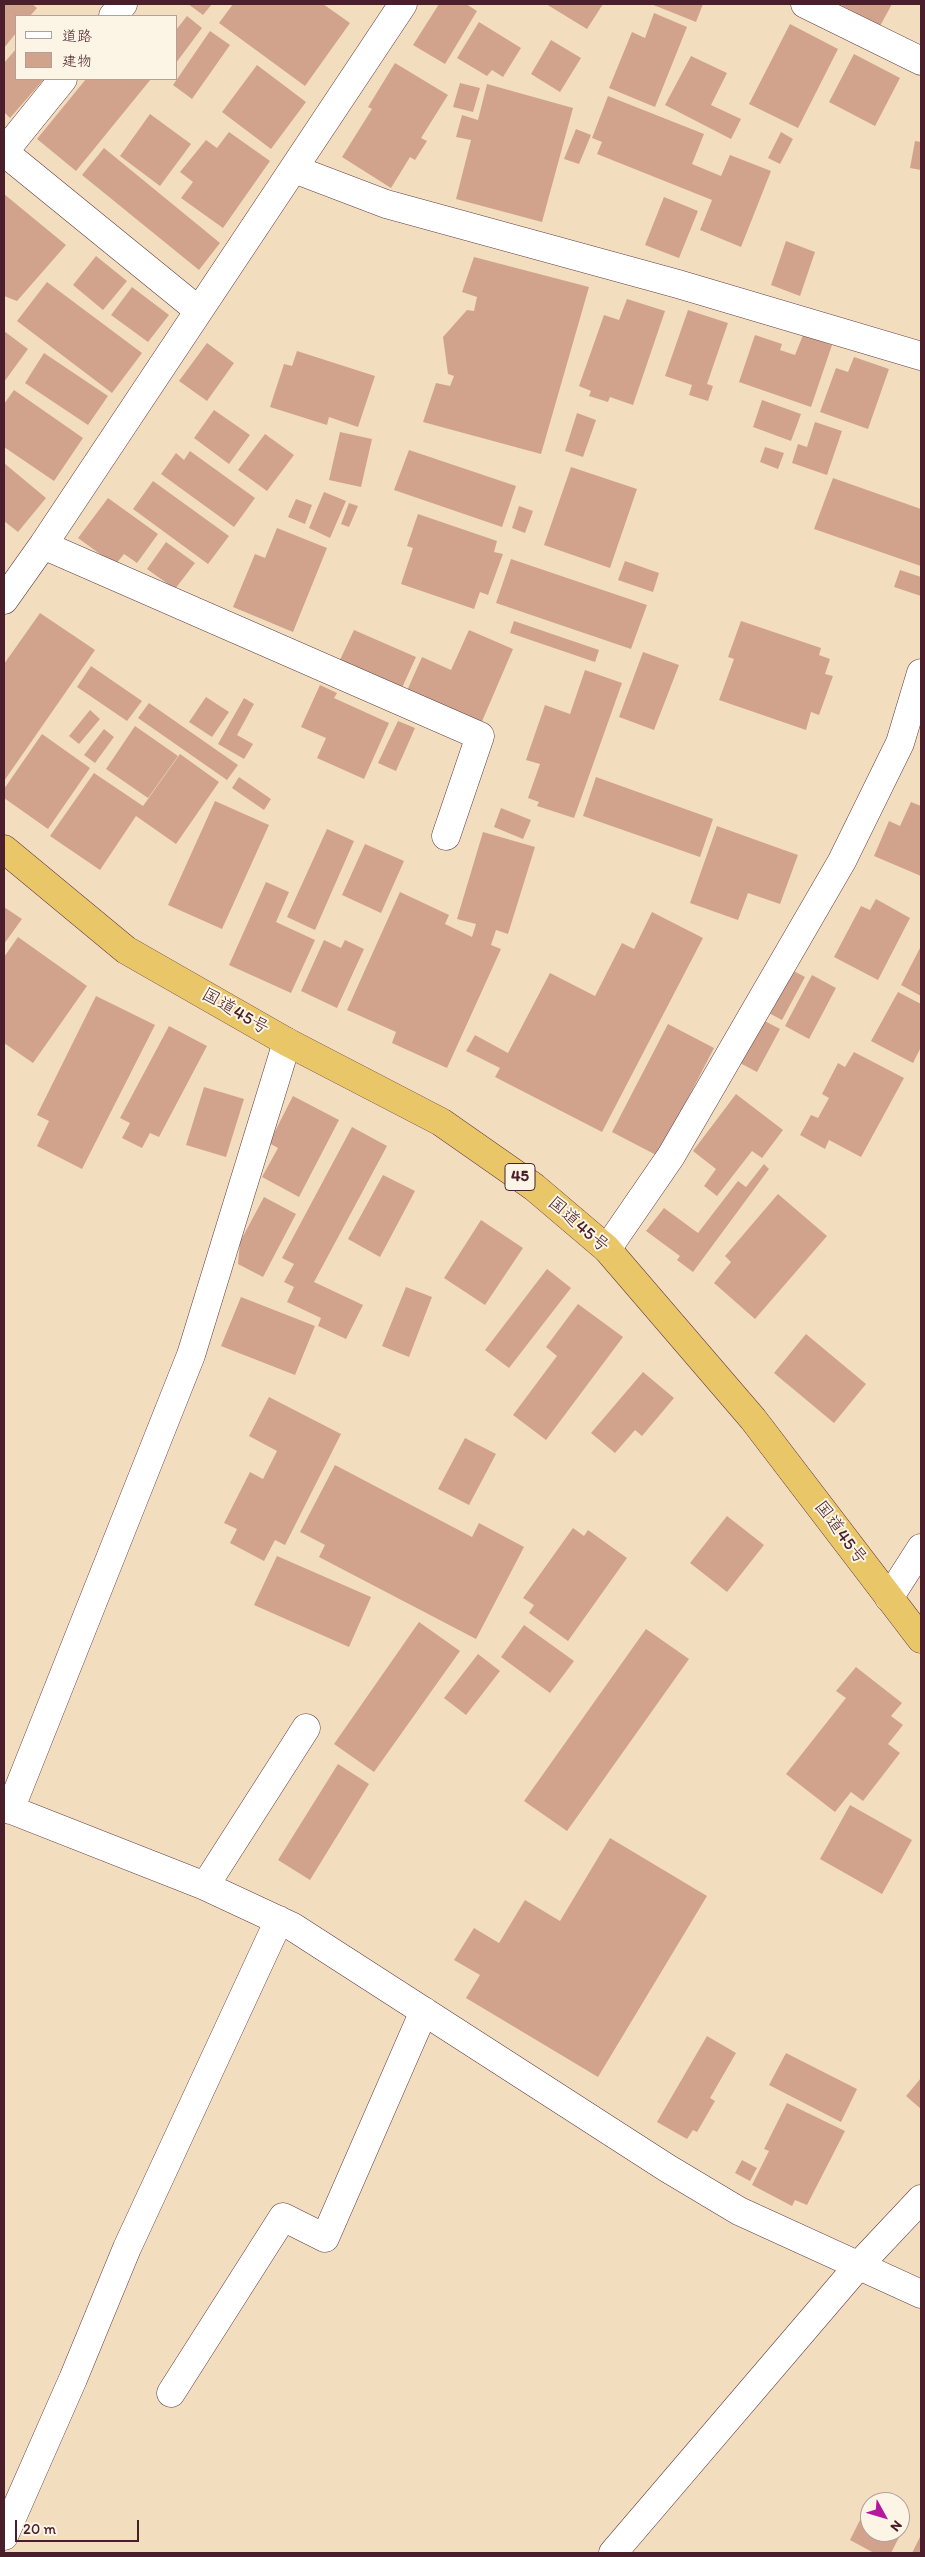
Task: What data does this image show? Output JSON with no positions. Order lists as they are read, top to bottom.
{
  "streets": {
    "highway": ["国道45号", "45"]
  },
  "legend": ["道路", "建物"],
  "scale_bar": "20 m",
  "north": "bottom right"
}
